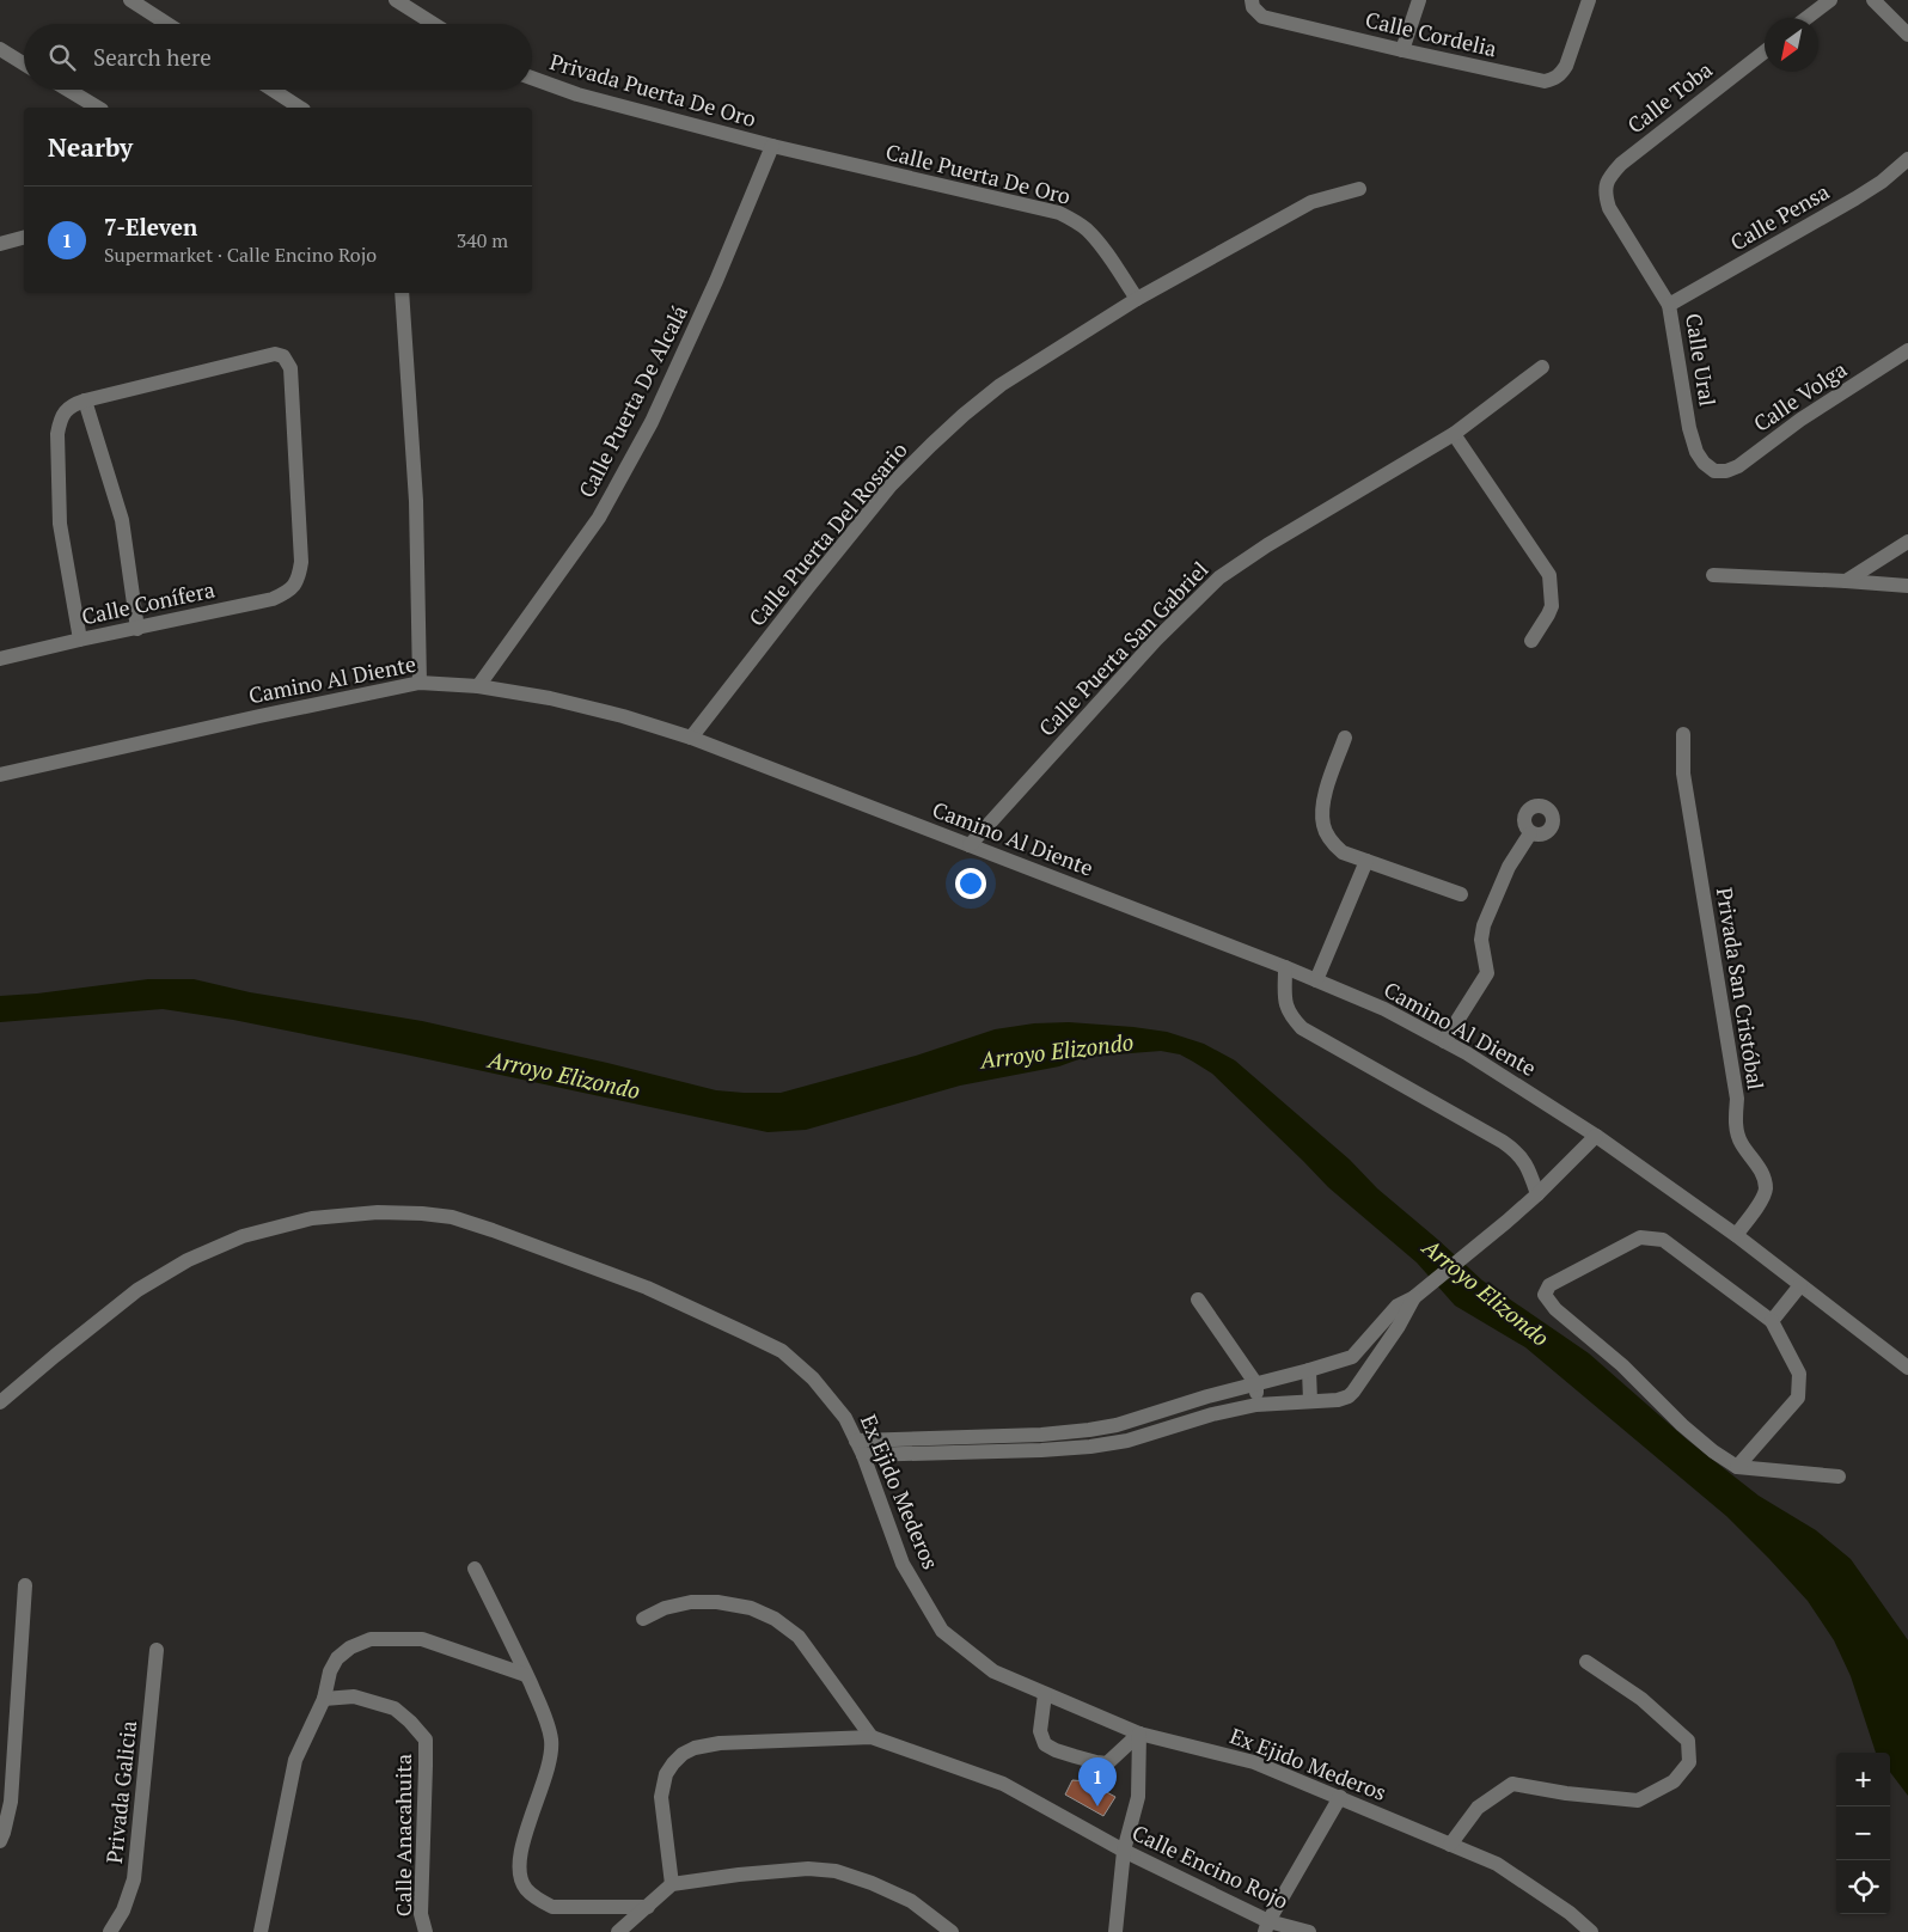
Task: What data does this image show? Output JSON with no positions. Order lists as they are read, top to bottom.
{
  "streets": {
    "street": [
      "Calle Cordelia",
      "Privada Puerta De Oro",
      "Calle Toba",
      "Calle Puerta De Oro",
      "Calle Pensa",
      "Calle Ural",
      "Calle Volga",
      "Calle Puerta De Alcalá",
      "Calle Puerta Del Rosario",
      "Calle Conífera",
      "Calle Puerta San Gabriel",
      "Camino Al Diente",
      "Privada San Cristóbal",
      "Ex Ejido Mederos",
      "Privada Galicia",
      "Calle Anacahuita",
      "Calle Encino Rojo"
    ]
  },
  "crossings": [
    ["Privada Puerta De Oro", "Calle Puerta De Oro"],
    ["Privada Puerta De Oro", "Calle Puerta De Alcalá"],
    ["Calle Toba", "Calle Ural"],
    ["Calle Puerta De Oro", "Calle Puerta De Alcalá"],
    ["Calle Puerta De Oro", "Calle Puerta Del Rosario"],
    ["Calle Pensa", "Calle Ural"],
    ["Calle Ural", "Calle Volga"],
    ["Calle Puerta De Alcalá", "Camino Al Diente"],
    ["Calle Puerta Del Rosario", "Camino Al Diente"],
    ["Calle Puerta San Gabriel", "Camino Al Diente"],
    ["Camino Al Diente", "Privada San Cristóbal"]
  ],
  "water": ["Arroyo Elizondo"],
  "north": "bottom left",
  "page": {
    "search": "Search here",
    "heading": "Nearby",
    "list": [
      {
        "mark": "1",
        "name": "7-Eleven",
        "note": "Supermarket · Calle Encino Rojo",
        "value": "340 m"
      }
    ],
    "map_buttons": ["+", "−"],
    "pins": "1"
  }
}
